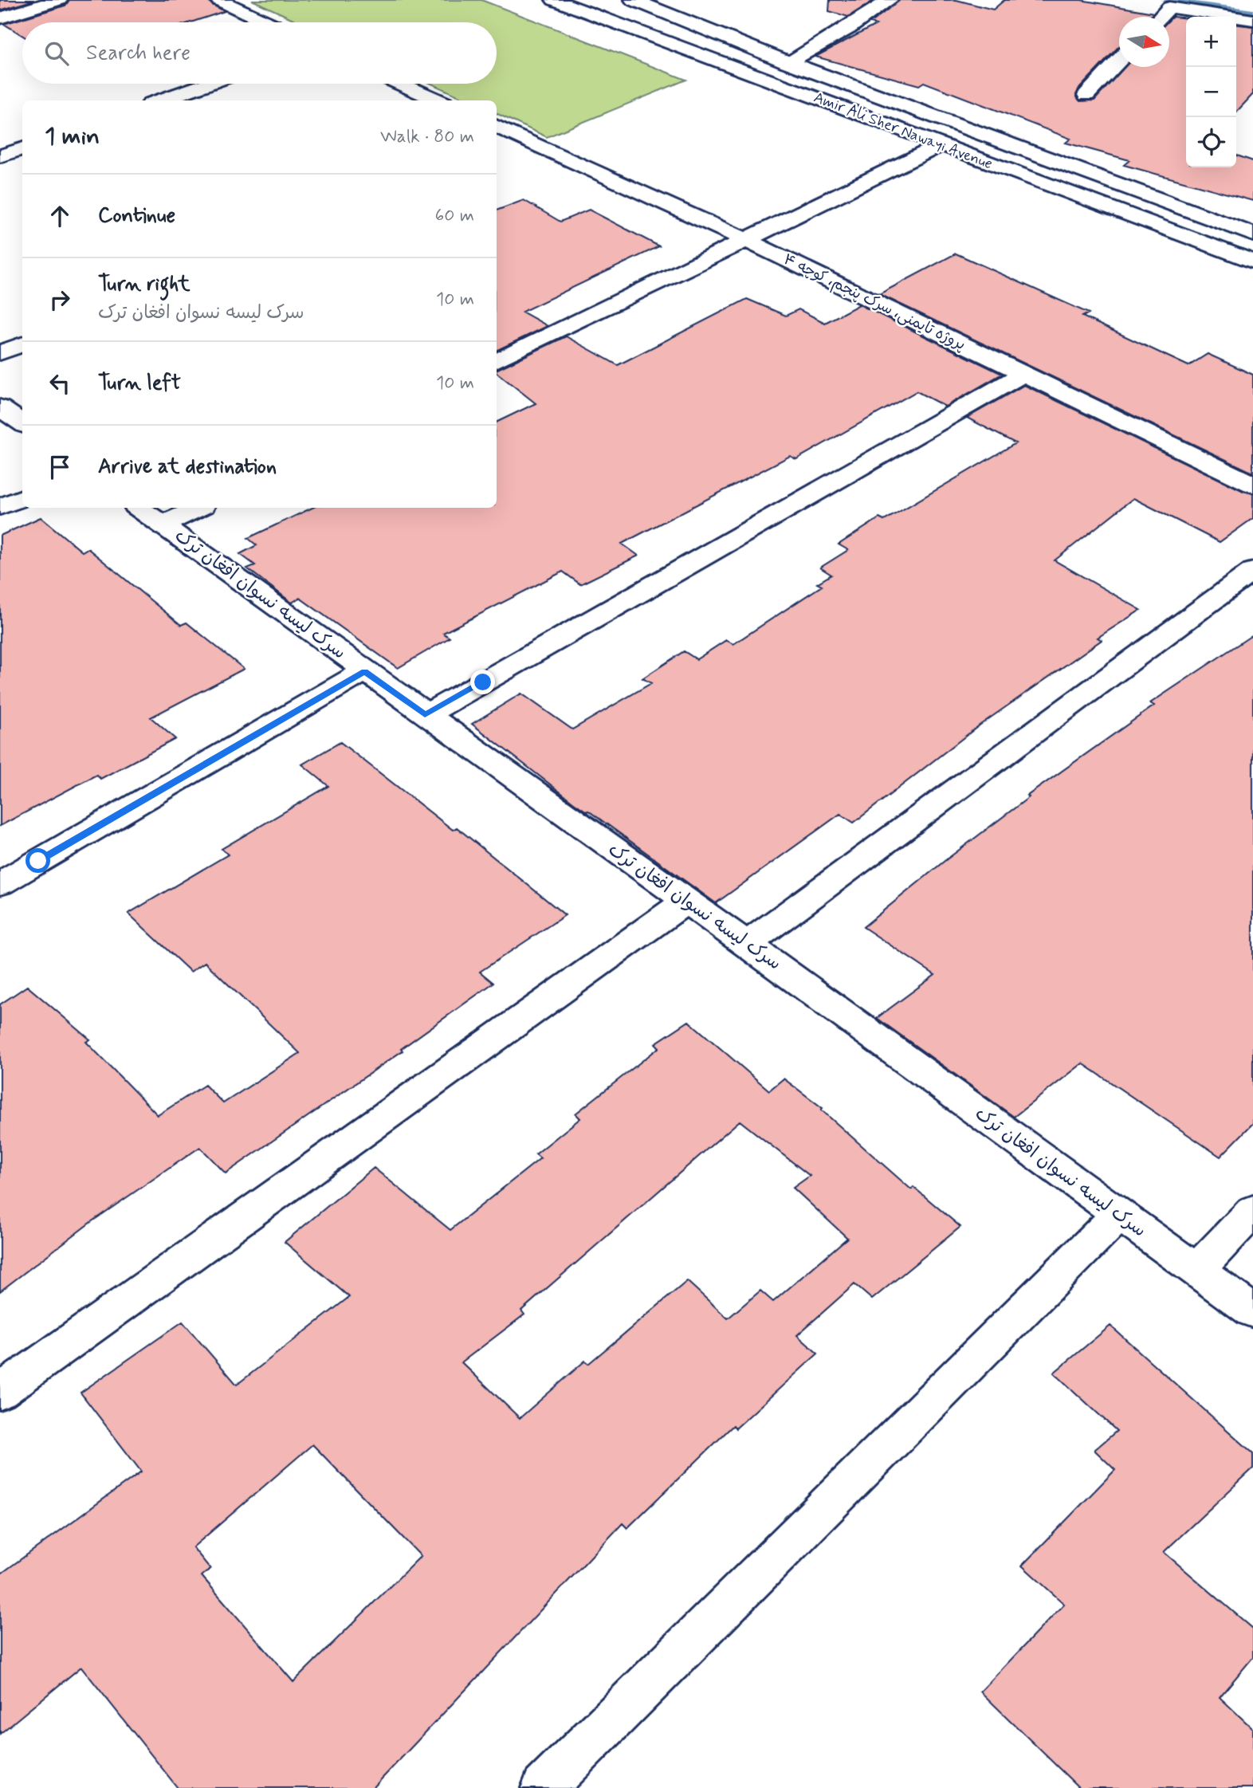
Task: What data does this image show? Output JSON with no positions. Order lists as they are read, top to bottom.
{
  "streets": {
    "street": ["Amir Ali Sher Nawayi Avenue", "پروژه تایمنی، سرک پنجم، کوچه ۴", "سرک لیسه نسوان افغان‌ ترک"]
  },
  "north": "right",
  "page": {
    "map_buttons": ["+", "−"],
    "search": "Search here",
    "heading": ["1 min", "Walk · 80 m"],
    "list": [
      ["Continue", "60 m"],
      ["Turn right", "سرک لیسه نسوان افغان‌ ترک", "10 m"],
      ["Turn left", "10 m"],
      "Arrive at destination"
    ]
  }
}
